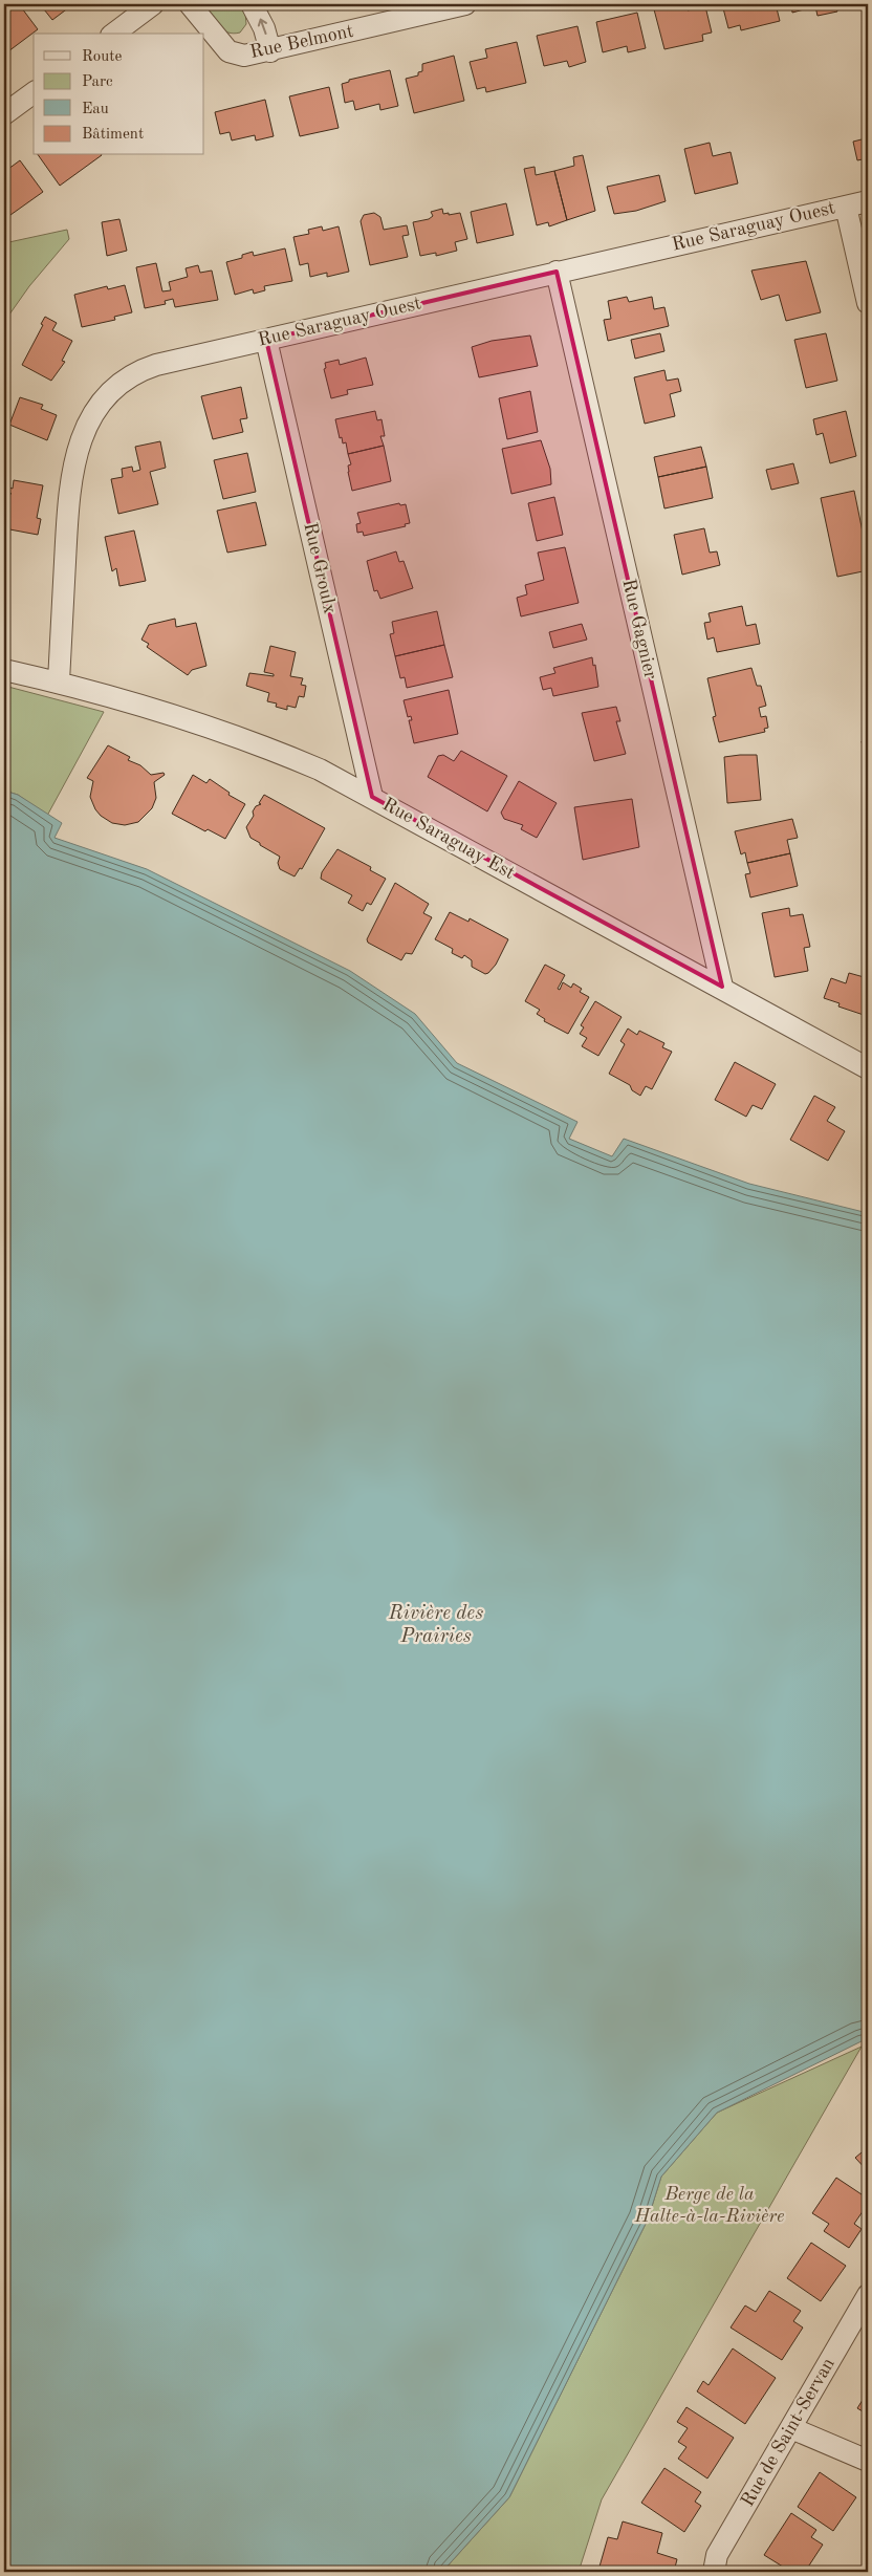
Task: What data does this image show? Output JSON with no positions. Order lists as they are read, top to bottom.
{
  "streets": {
    "street": [
      "Rue Belmont",
      "Rue Saraguay Ouest",
      "Rue Groulx",
      "Rue Gagnier",
      "Rue Saraguay Est",
      "Rue de Saint-Servan"
    ]
  },
  "crossings": [
    ["Rue Saraguay Ouest", "Rue Groulx"],
    ["Rue Saraguay Ouest", "Rue Gagnier"],
    ["Rue Saraguay Ouest", "Rue Saraguay Est"],
    ["Rue Groulx", "Rue Saraguay Est"],
    ["Rue Gagnier", "Rue Saraguay Est"]
  ],
  "water": ["Rivière des Prairies"],
  "parks": ["Berge de la Halte-à-la-Rivière"],
  "legend": [
    "Route",
    "Parc",
    "Eau",
    "Bâtiment"
  ]
}
